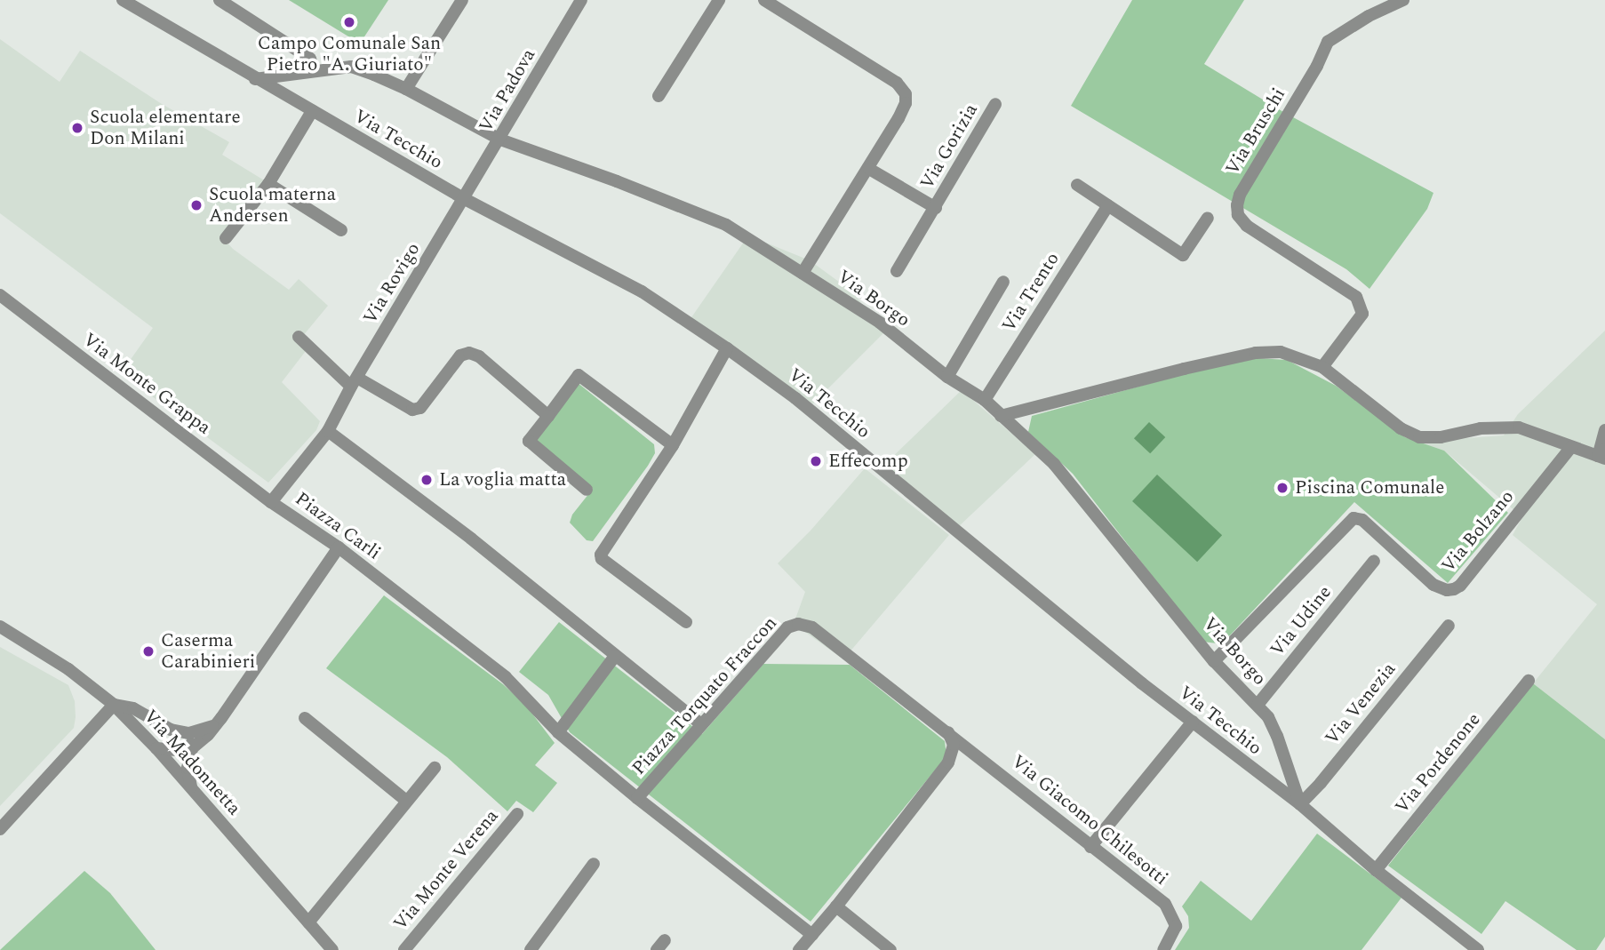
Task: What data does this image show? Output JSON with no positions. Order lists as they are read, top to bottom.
{
  "streets": {
    "street": [
      "Via Padova",
      "Via Bruschi",
      "Via Tecchio",
      "Via Gorizia",
      "Via Rovigo",
      "Via Trento",
      "Via Borgo",
      "Via Monte Grappa",
      "Piazza Carli",
      "Via Bolzano",
      "Via Udine",
      "Piazza Torquato Fraccon",
      "Via Venezia",
      "Via Madonnetta",
      "Via Pordenone",
      "Via Giacomo Chilesotti",
      "Via Monte Verena"
    ]
  },
  "crossings": [
    ["Via Padova", "Via Tecchio"],
    ["Via Padova", "Via Rovigo"],
    ["Via Padova", "Via Borgo"],
    ["Via Tecchio", "Via Rovigo"],
    ["Via Tecchio", "Via Borgo"],
    ["Via Tecchio", "Via Venezia"],
    ["Via Tecchio", "Via Pordenone"],
    ["Via Rovigo", "Piazza Carli"],
    ["Via Trento", "Via Borgo"],
    ["Via Borgo", "Via Bolzano"],
    ["Via Borgo", "Via Udine"],
    ["Via Borgo", "Via Venezia"],
    ["Via Monte Grappa", "Piazza Carli"],
    ["Piazza Carli", "Piazza Torquato Fraccon"],
    ["Piazza Torquato Fraccon", "Via Giacomo Chilesotti"]
  ],
  "places": [
    "Campo Comunale San Pietro \"A. Giuriato\"",
    "Scuola elementare Don Milani",
    "Scuola materna Andersen",
    "Effecomp",
    "La voglia matta",
    "Piscina Comunale",
    "Caserma Carabinieri"
  ]
}
